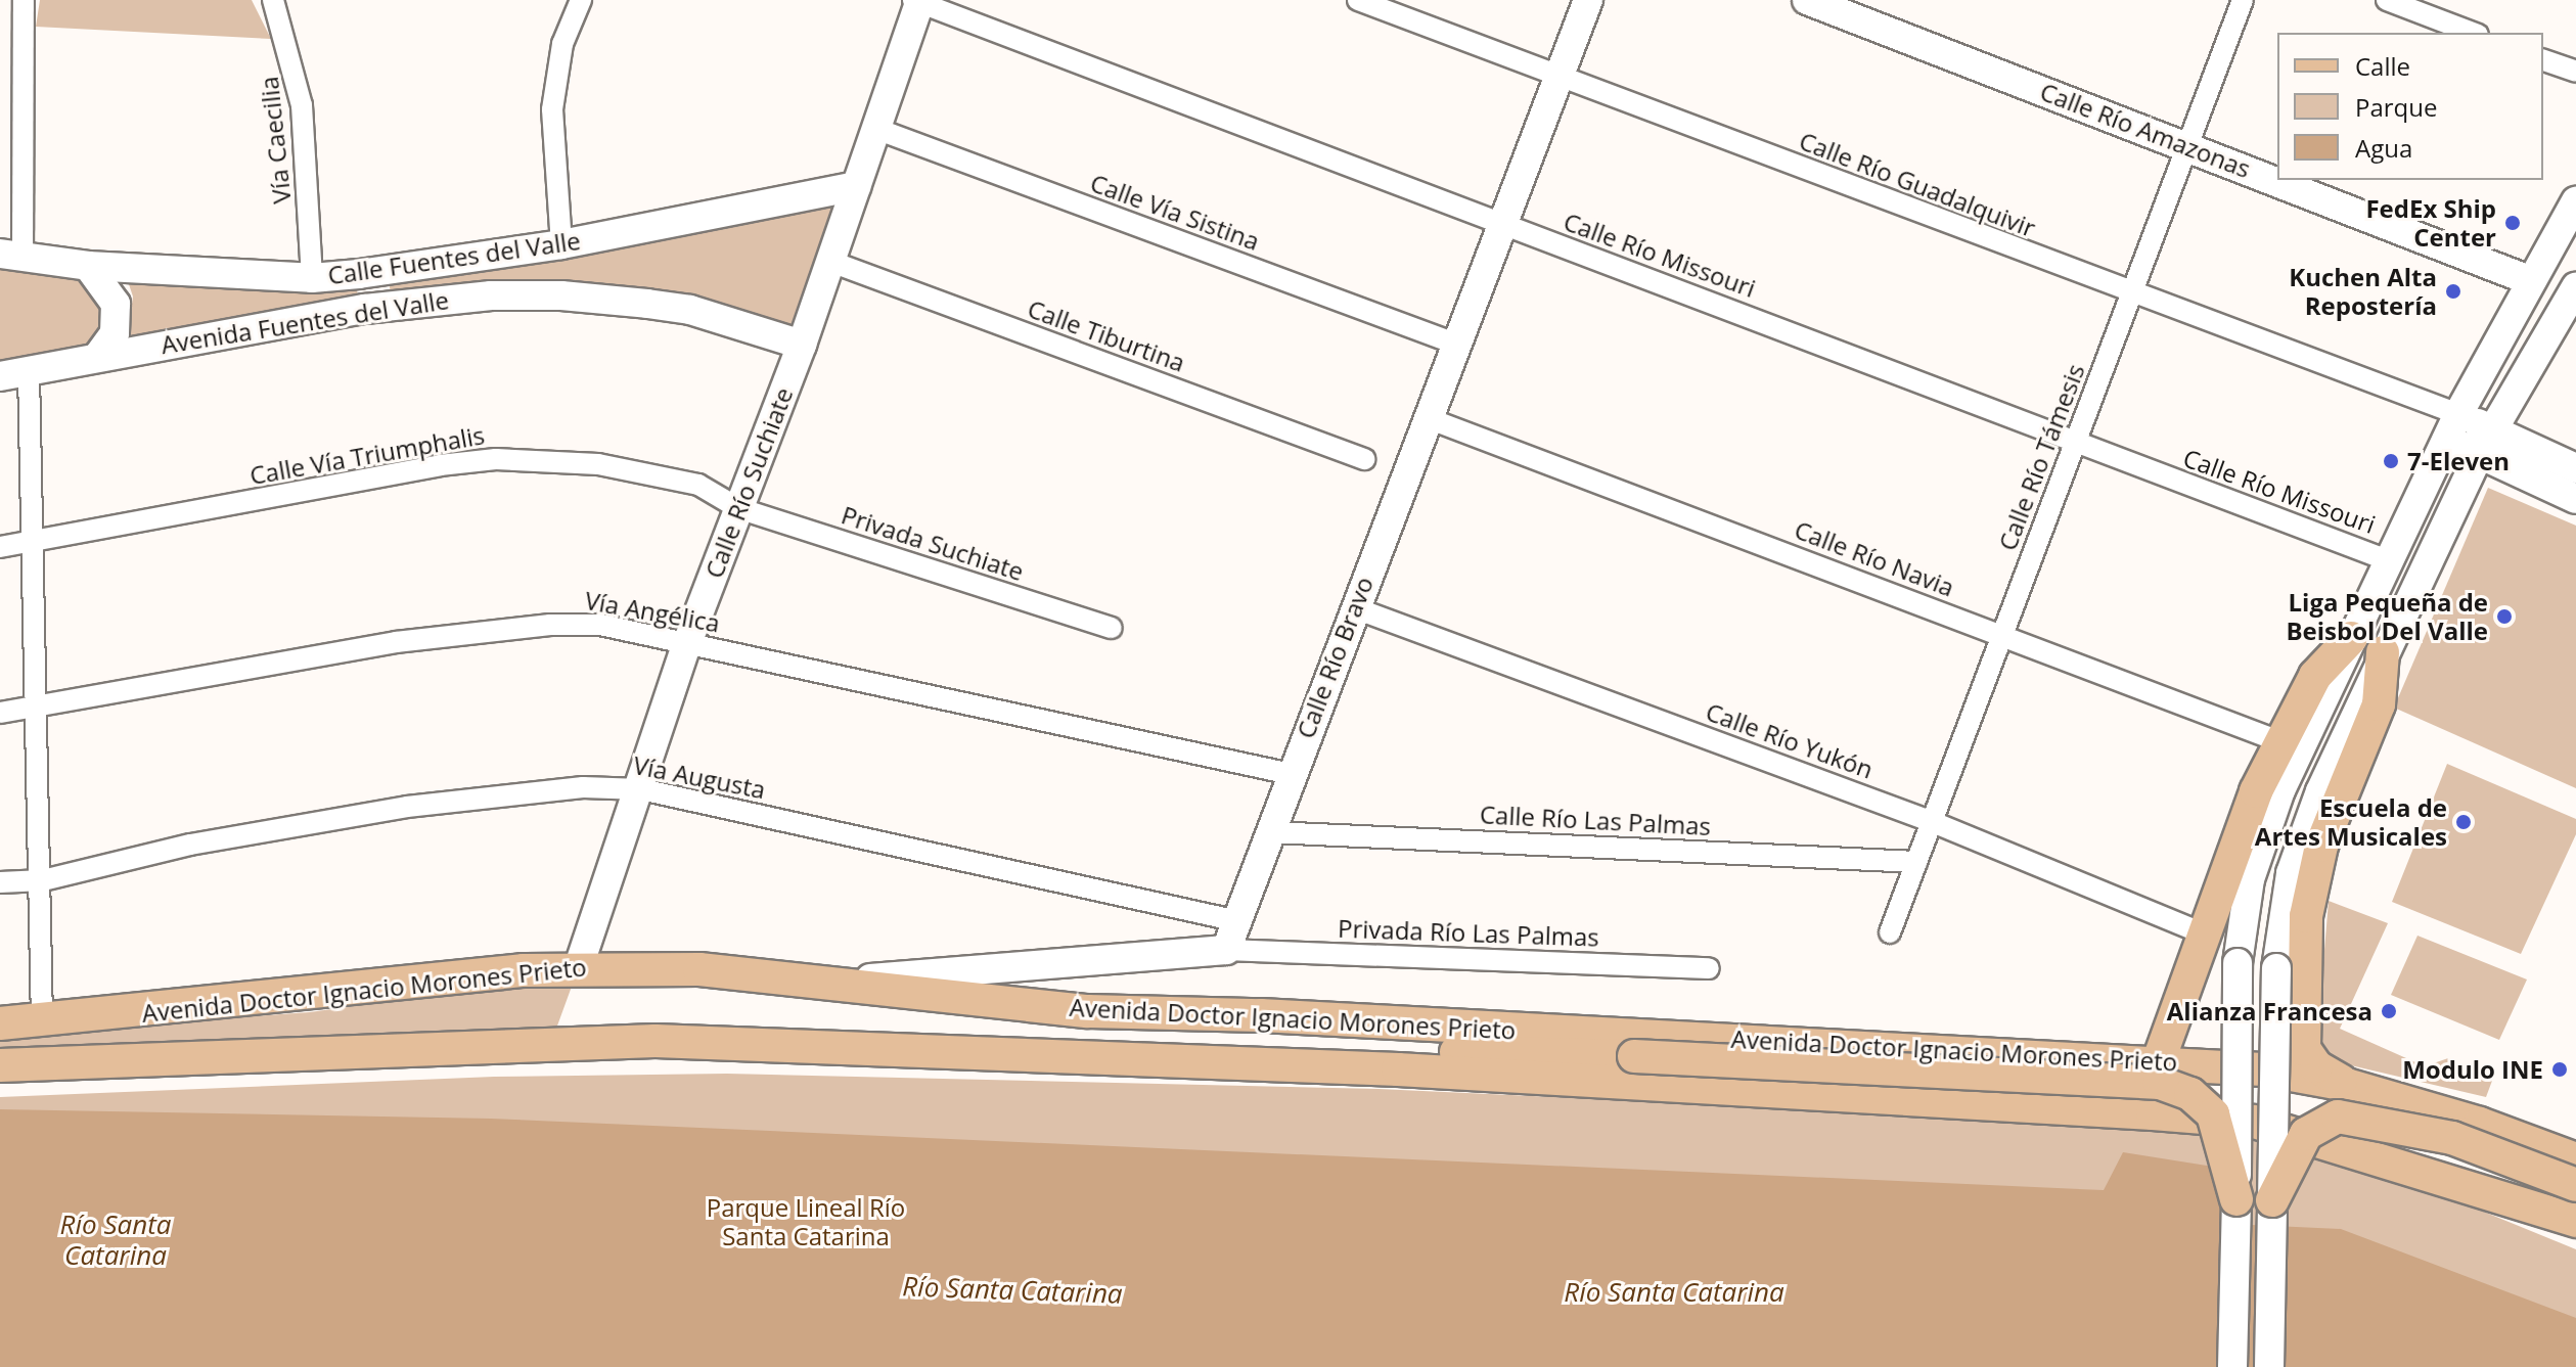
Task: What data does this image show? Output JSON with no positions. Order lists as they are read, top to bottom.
{
  "streets": {
    "main road": ["Avenida Doctor Ignacio Morones Prieto"],
    "street": [
      "Calle Río Amazonas",
      "Vía Caecilia",
      "Calle Río Guadalquivir",
      "Calle Vía Sistina",
      "Calle Río Missouri",
      "Calle Fuentes del Valle",
      "Avenida Fuentes del Valle",
      "Calle Tiburtina",
      "Calle Vía Triumphalis",
      "Calle Río Támesis",
      "Calle Río Suchiate",
      "Privada Suchiate",
      "Calle Río Navia",
      "Vía Angélica",
      "Calle Río Bravo",
      "Calle Río Yukón",
      "Vía Augusta",
      "Calle Río Las Palmas",
      "Privada Río Las Palmas"
    ]
  },
  "crossings": [
    ["Calle Río Amazonas", "Calle Río Támesis"],
    ["Vía Caecilia", "Calle Fuentes del Valle"],
    ["Calle Río Guadalquivir", "Calle Río Támesis"],
    ["Calle Río Guadalquivir", "Calle Río Bravo"],
    ["Calle Vía Sistina", "Calle Río Suchiate"],
    ["Calle Vía Sistina", "Calle Río Bravo"],
    ["Calle Río Missouri", "Calle Río Támesis"],
    ["Calle Río Missouri", "Calle Río Suchiate"],
    ["Calle Río Missouri", "Calle Río Bravo"],
    ["Calle Fuentes del Valle", "Calle Río Suchiate"],
    ["Avenida Fuentes del Valle", "Calle Río Suchiate"],
    ["Calle Tiburtina", "Calle Río Suchiate"],
    ["Calle Vía Triumphalis", "Calle Río Suchiate"],
    ["Calle Vía Triumphalis", "Privada Suchiate"],
    ["Calle Río Támesis", "Calle Río Navia"],
    ["Calle Río Támesis", "Calle Río Yukón"],
    ["Calle Río Támesis", "Calle Río Las Palmas"],
    ["Calle Río Suchiate", "Privada Suchiate"],
    ["Calle Río Suchiate", "Vía Angélica"],
    ["Calle Río Suchiate", "Vía Augusta"],
    ["Calle Río Suchiate", "Avenida Doctor Ignacio Morones Prieto"],
    ["Calle Río Navia", "Calle Río Bravo"],
    ["Vía Angélica", "Calle Río Bravo"],
    ["Calle Río Bravo", "Calle Río Yukón"],
    ["Calle Río Bravo", "Vía Augusta"],
    ["Calle Río Bravo", "Calle Río Las Palmas"],
    ["Calle Río Bravo", "Privada Río Las Palmas"]
  ],
  "water": ["Río Santa Catarina"],
  "parks": ["Parque Lineal Río Santa Catarina"],
  "places": [
    "FedEx Ship Center",
    "Kuchen Alta Repostería",
    "7-Eleven",
    "Liga Pequeña de Beisbol Del Valle",
    "Escuela de Artes Musicales",
    "Alianza Francesa",
    "Modulo INE"
  ],
  "legend": ["Calle", "Parque", "Agua"]
}
